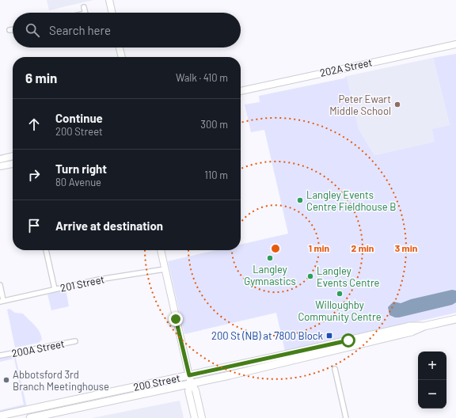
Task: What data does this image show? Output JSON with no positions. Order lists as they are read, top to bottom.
{
  "streets": {
    "main road": ["202A Street", "200 Street"],
    "street": ["201 Street", "200A Street"]
  },
  "places": {
    "other": [
      "Peter Ewart Middle School",
      "Langley Events Centre Fieldhouse B",
      "Langley Gymnastics",
      "Langley Events Centre",
      "Willoughby Community Centre",
      "Abbotsford 3rd Branch Meetinghouse"
    ],
    "transit": ["200 St (NB) at 7800 Block"]
  },
  "page": {
    "search": "Search here",
    "heading": ["6 min", "Walk · 410 m"],
    "list": [
      ["Continue", "200 Street", "300 m"],
      ["Turn right", "80 Avenue", "110 m"],
      "Arrive at destination"
    ],
    "map_buttons": ["+", "−"]
  },
  "rings": ["1 min", "2 min", "3 min"]
}
